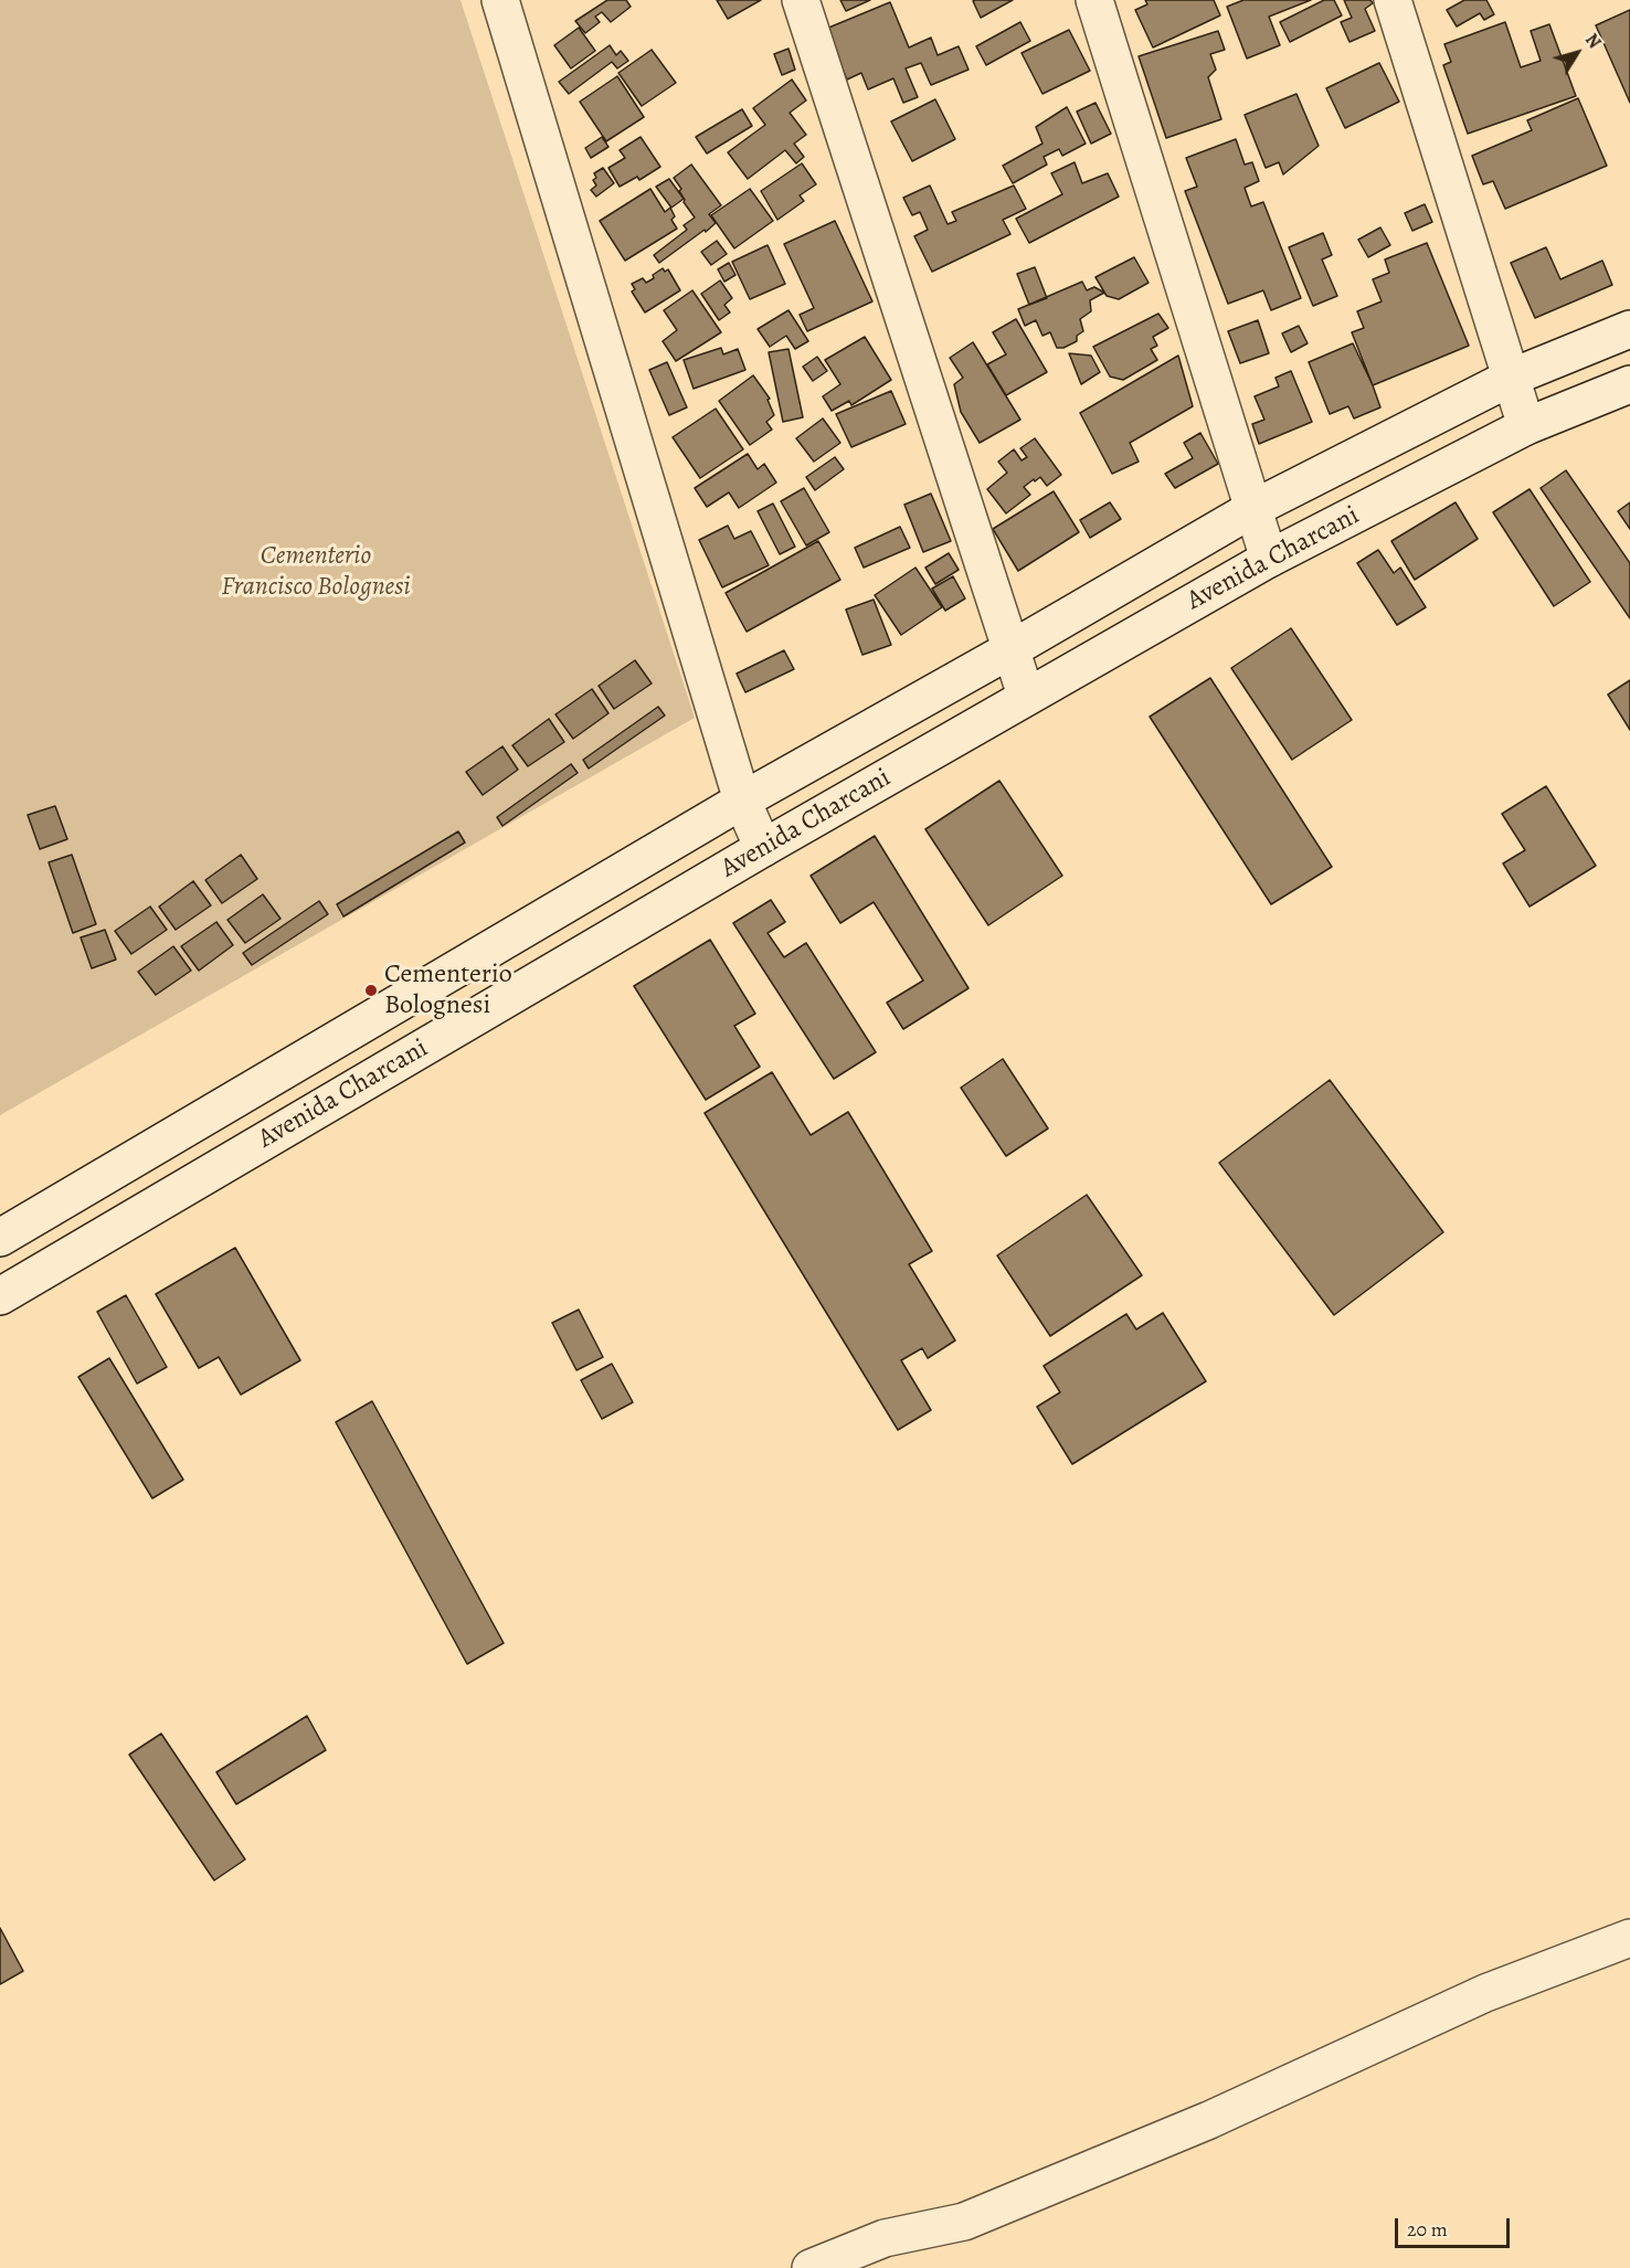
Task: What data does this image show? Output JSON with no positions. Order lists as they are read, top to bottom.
{
  "streets": {
    "main road": ["Avenida Charcani"]
  },
  "parks": ["Cementerio Francisco Bolognesi"],
  "places": ["Cementerio Bolognesi"],
  "scale_bar": "20 m",
  "north": "top right"
}
